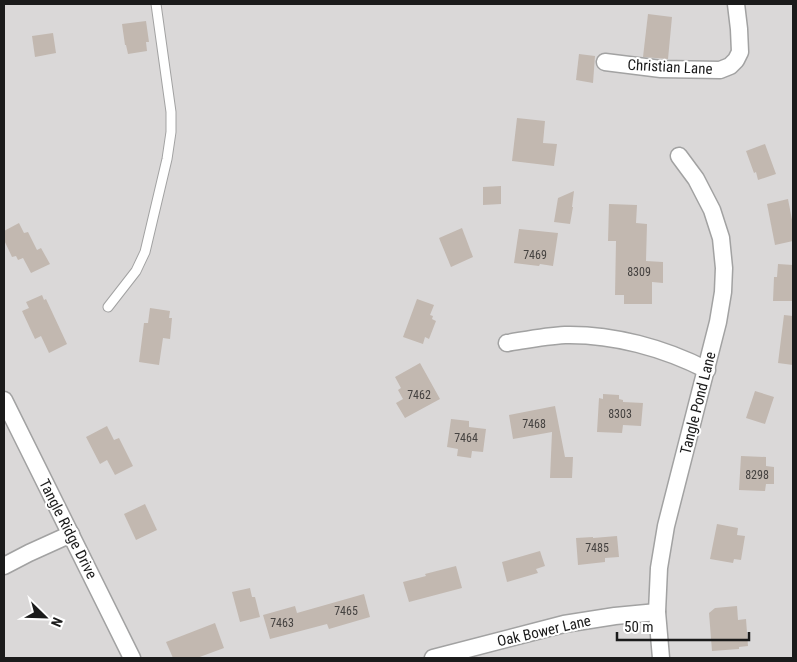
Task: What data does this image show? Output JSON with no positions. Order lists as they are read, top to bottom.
{
  "streets": {
    "street": [
      "Christian Lane",
      "Tangle Pond Lane",
      "Tangle Ridge Drive",
      "Oak Bower Lane"
    ]
  },
  "crossings": [
    ["Tangle Pond Lane", "Oak Bower Lane"]
  ],
  "house_numbers": [
    "7469",
    "8309",
    "7462",
    "8303",
    "7468",
    "7464",
    "8298",
    "7485",
    "7465",
    "7463"
  ],
  "scale_bar": "50 m",
  "north": "bottom right"
}
